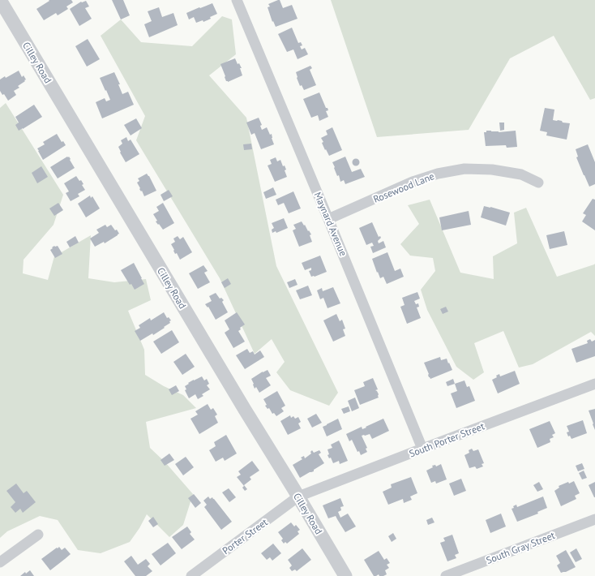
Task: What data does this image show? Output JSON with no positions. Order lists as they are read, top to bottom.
{
  "streets": {
    "street": [
      "Cilley Road",
      "Rosewood Lane",
      "Maynard Avenue",
      "South Porter Street",
      "Porter Street",
      "South Gray Street"
    ]
  },
  "crossings": [
    ["Cilley Road", "South Porter Street"],
    ["Cilley Road", "Porter Street"],
    ["Rosewood Lane", "Maynard Avenue"],
    ["Maynard Avenue", "South Porter Street"],
    ["South Porter Street", "Porter Street"]
  ]
}
